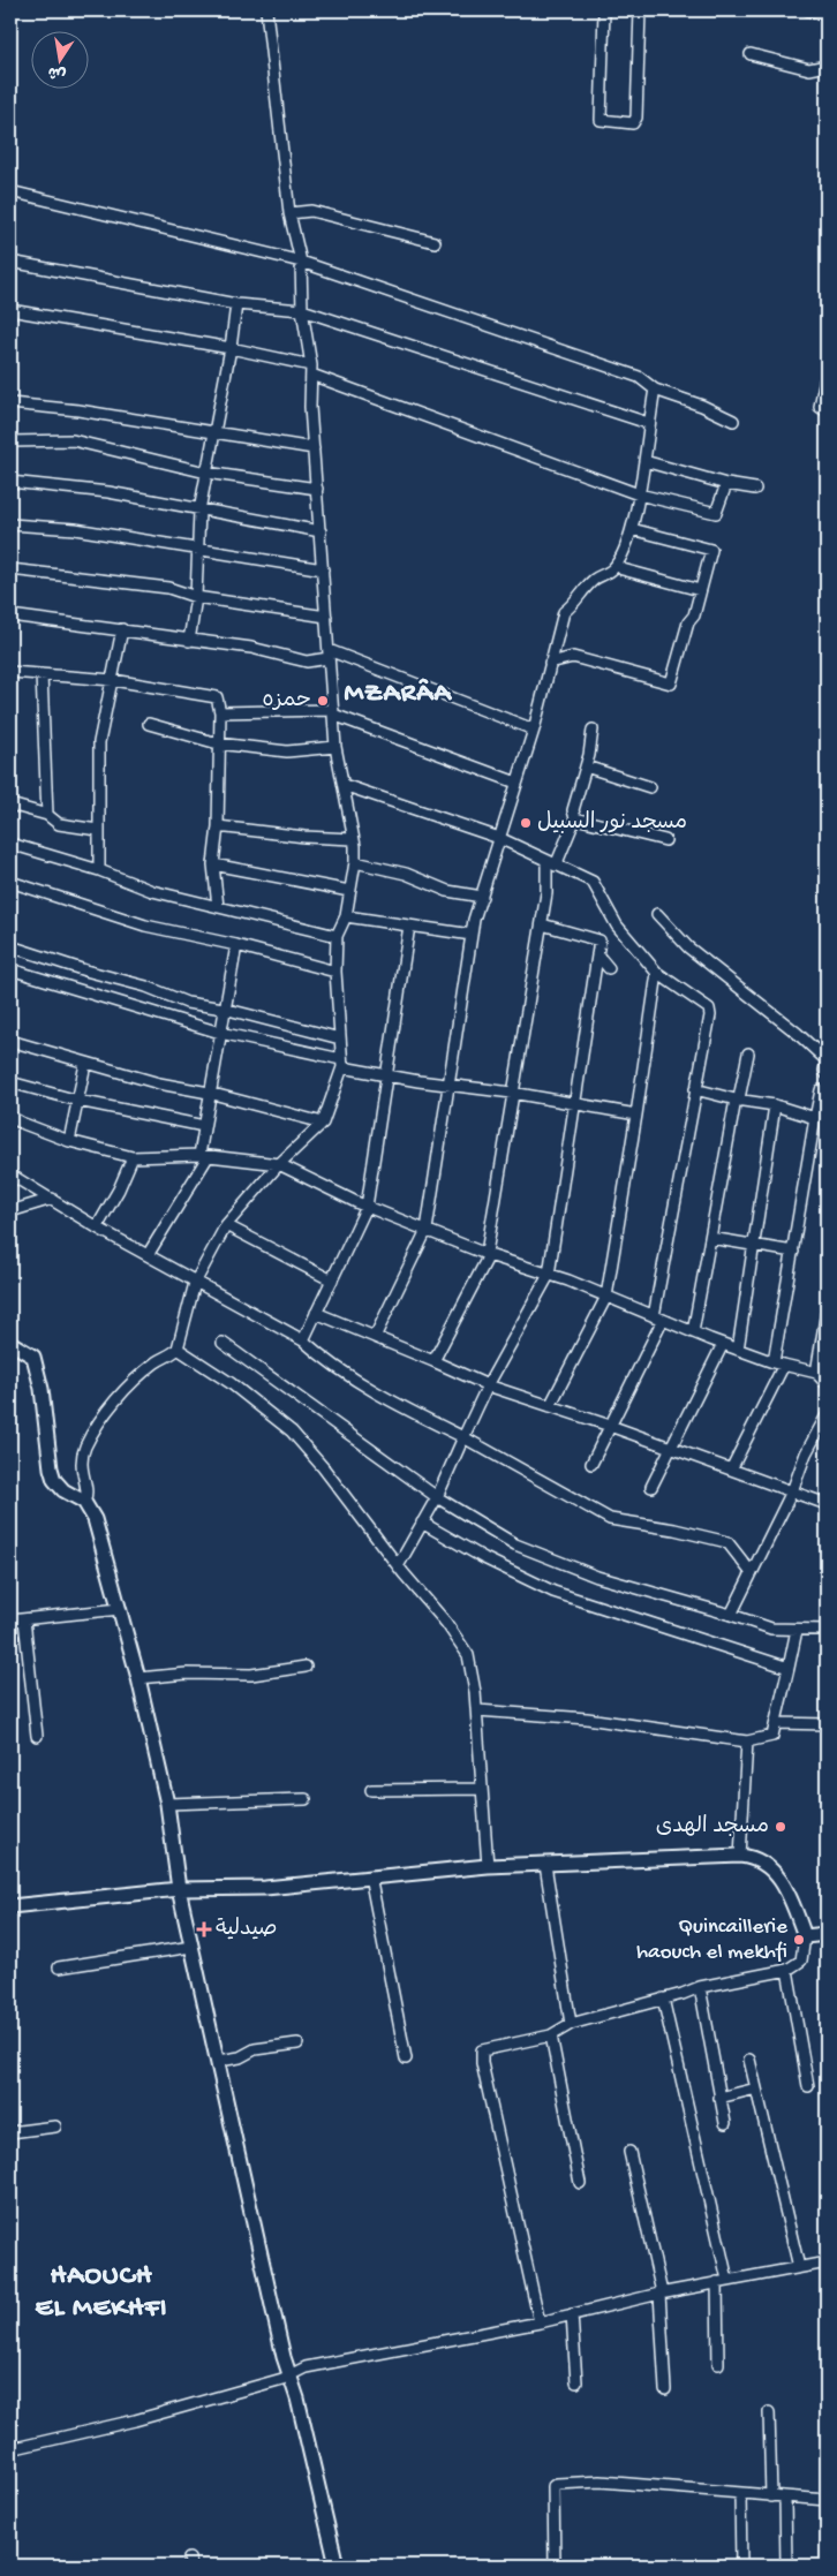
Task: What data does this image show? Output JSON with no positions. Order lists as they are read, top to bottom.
{
  "districts": ["MZARÂA", "HAOUCH EL MEKHFI"],
  "places": {
    "other": [
      "حمزه",
      "مسجد نور السبيل",
      "مسجد الهدى",
      "Quincaillerie haouch el mekhfi"
    ],
    "health": ["صيدلية"]
  },
  "north": "bottom"
}
